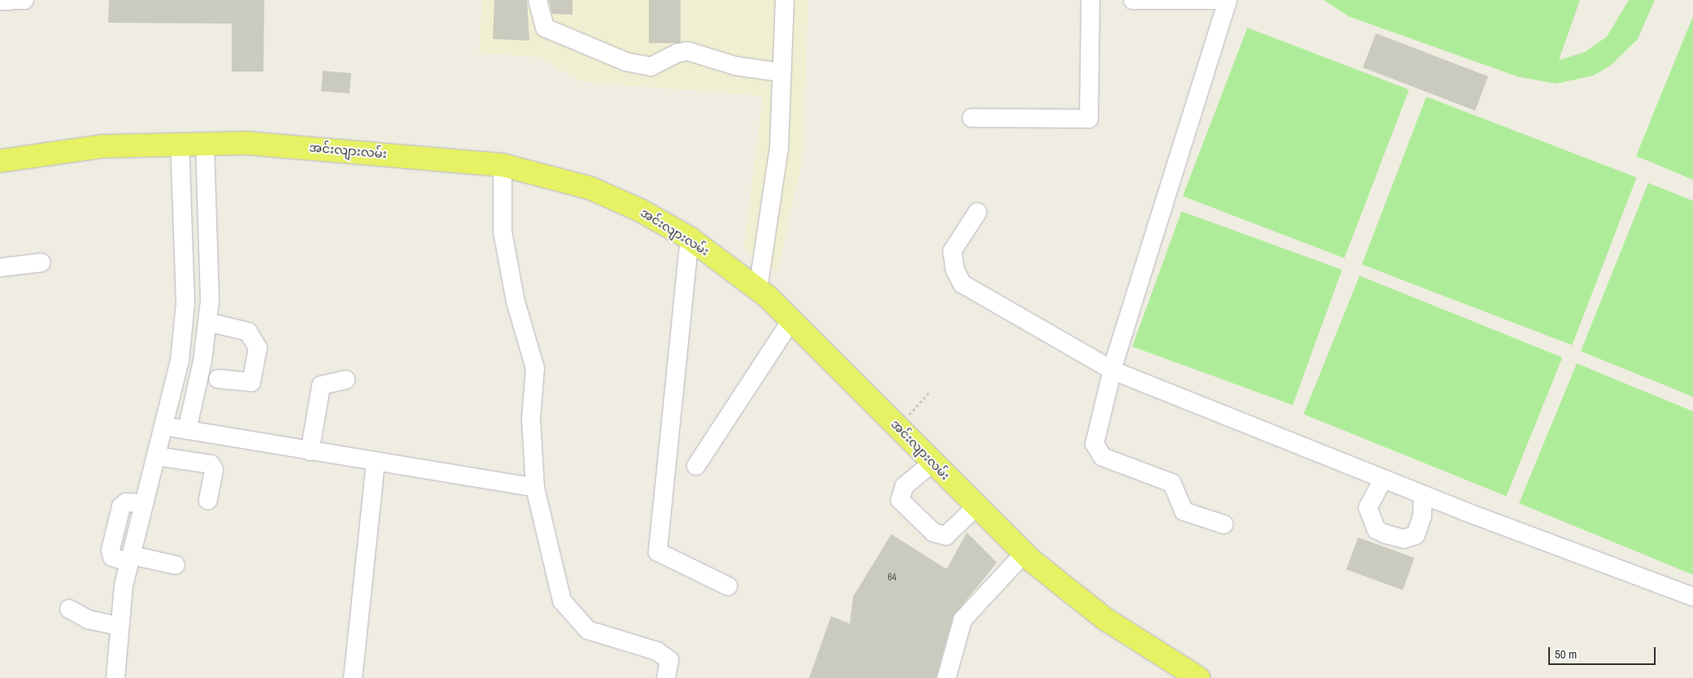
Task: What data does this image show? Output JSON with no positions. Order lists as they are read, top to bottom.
{
  "streets": {
    "main road": ["အင်းလျားလမ်း"]
  },
  "house_numbers": ["64"],
  "scale_bar": "50 m"
}
